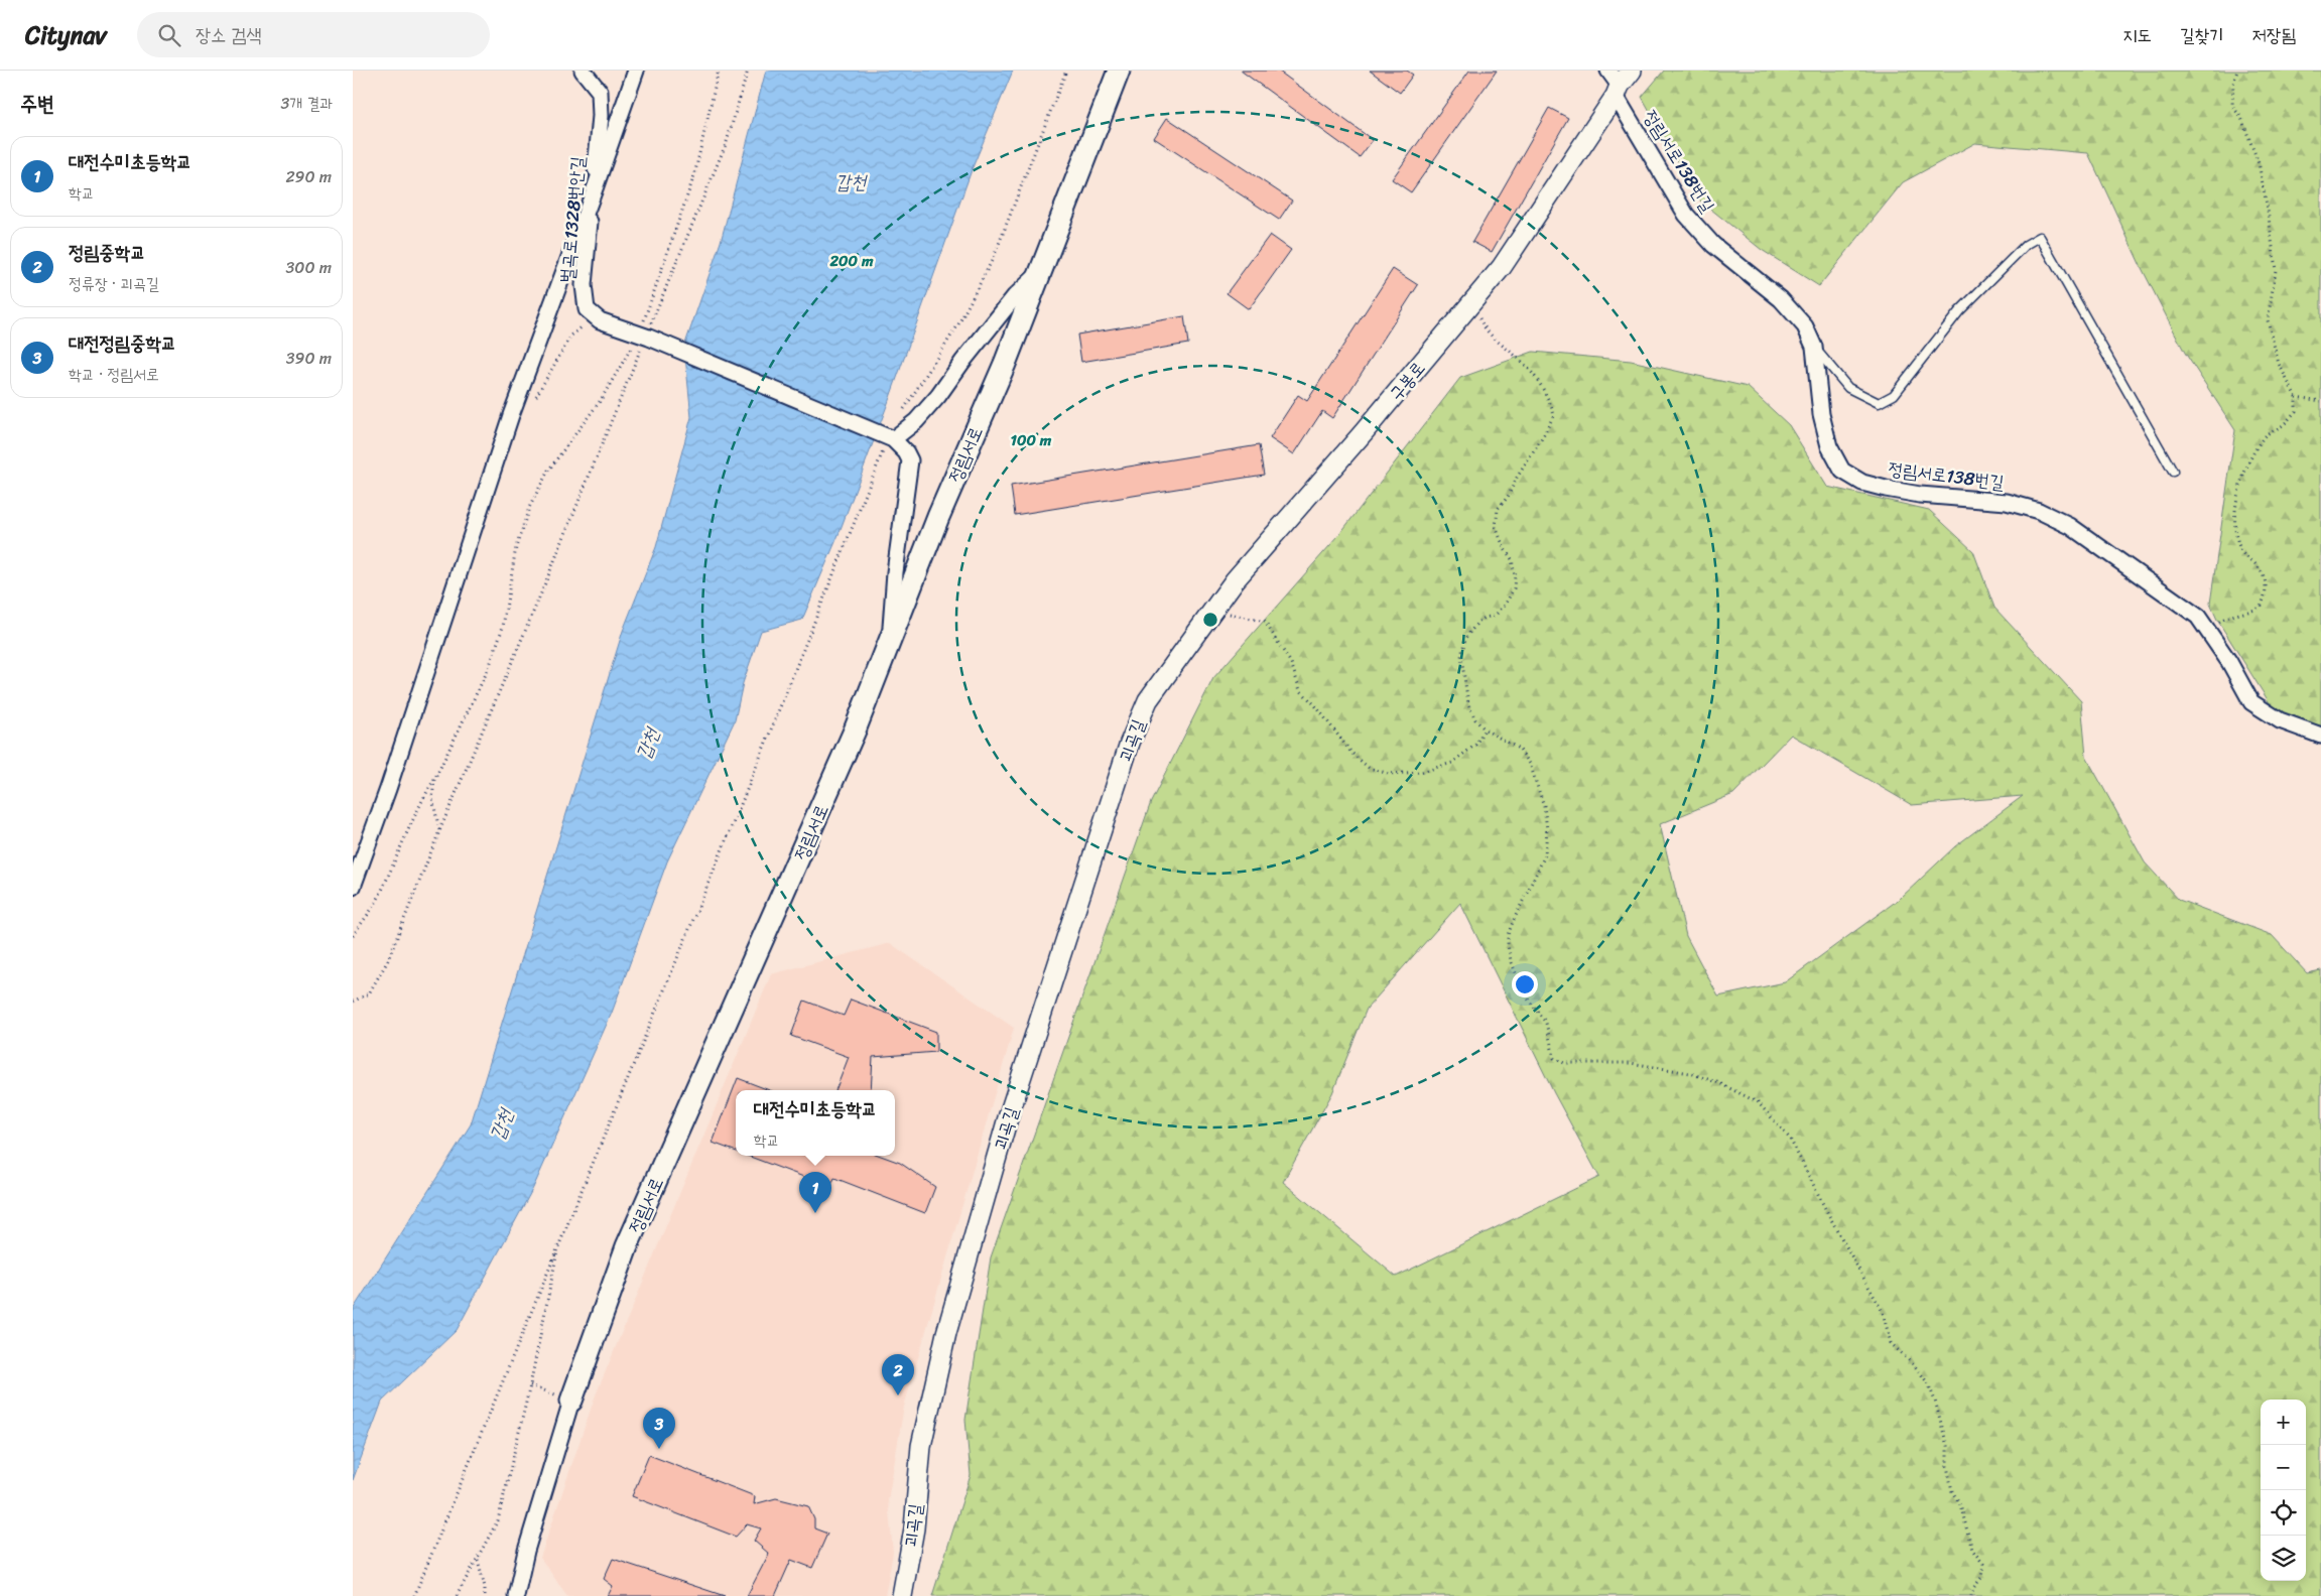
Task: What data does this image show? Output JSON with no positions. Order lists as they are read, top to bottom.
{
  "streets": {
    "main road": ["정림서로"],
    "street": [
      "정림서로138번길",
      "벌곡로1328번안길",
      "구봉로",
      "괴곡길"
    ]
  },
  "crossings": [
    ["정림서로138번길", "구봉로"],
    ["구봉로", "괴곡길"]
  ],
  "water": ["갑천"],
  "page": {
    "header": "Citynav",
    "search": "장소 검색",
    "nav": ["지도", "길찾기", "저장됨"],
    "heading": ["주변", "3개 결과"],
    "list": [
      {
        "mark": "1",
        "name": "대전수미초등학교",
        "note": "학교",
        "value": "290 m"
      },
      {
        "mark": "2",
        "name": "정림중학교",
        "note": "정류장 · 괴곡길",
        "value": "300 m"
      },
      {
        "mark": "3",
        "name": "대전정림중학교",
        "note": "학교 · 정림서로",
        "value": "390 m"
      }
    ],
    "popup": ["대전수미초등학교", "학교"],
    "pins": ["1", "2", "3"],
    "map_buttons": ["+", "−"]
  },
  "rings": ["200 m", "100 m"]
}
